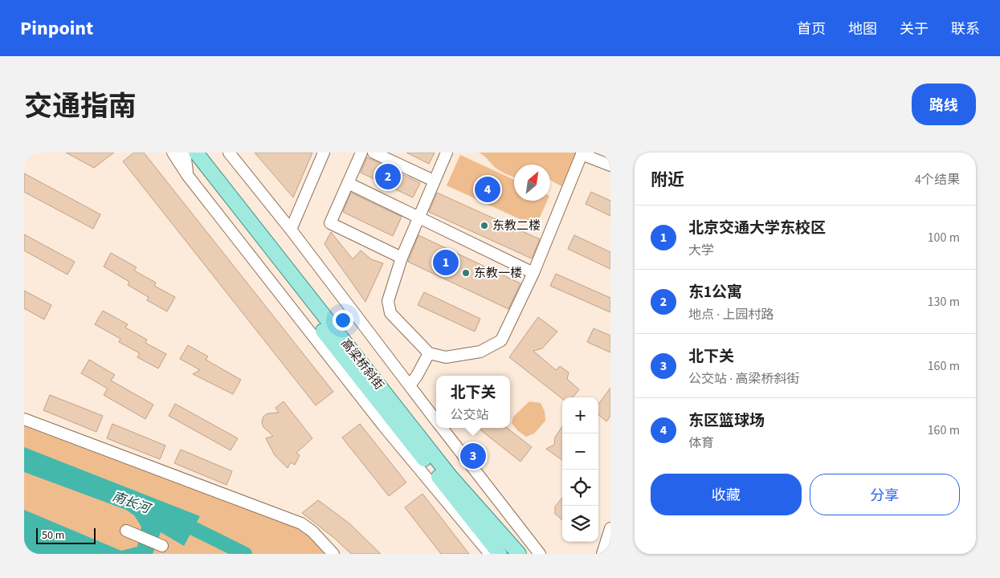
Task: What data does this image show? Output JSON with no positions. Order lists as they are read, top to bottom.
{
  "streets": {
    "main road": ["高梁桥斜街"]
  },
  "water": ["南长河"],
  "places": ["东教二楼", "东教一楼"],
  "scale_bar": "50 m",
  "north": "top right",
  "page": {
    "header": "Pinpoint",
    "nav": [
      "首页",
      "地图",
      "关于",
      "联系"
    ],
    "title": "交通指南",
    "buttons": [
      "路线",
      ["收藏", "分享"]
    ],
    "heading": ["附近", "4个结果"],
    "pins": [
      "2",
      "4",
      "1",
      "3"
    ],
    "list": [
      {
        "mark": "1",
        "name": "北京交通大学东校区",
        "note": "大学",
        "value": "100 m"
      },
      {
        "mark": "2",
        "name": "东1公寓",
        "note": "地点 · 上园村路",
        "value": "130 m"
      },
      {
        "mark": "3",
        "name": "北下关",
        "note": "公交站 · 高梁桥斜街",
        "value": "160 m"
      },
      {
        "mark": "4",
        "name": "东区篮球场",
        "note": "体育",
        "value": "160 m"
      }
    ],
    "popup": ["北下关", "公交站"],
    "map_buttons": ["+", "−"],
    "scale": "50 m"
  }
}
